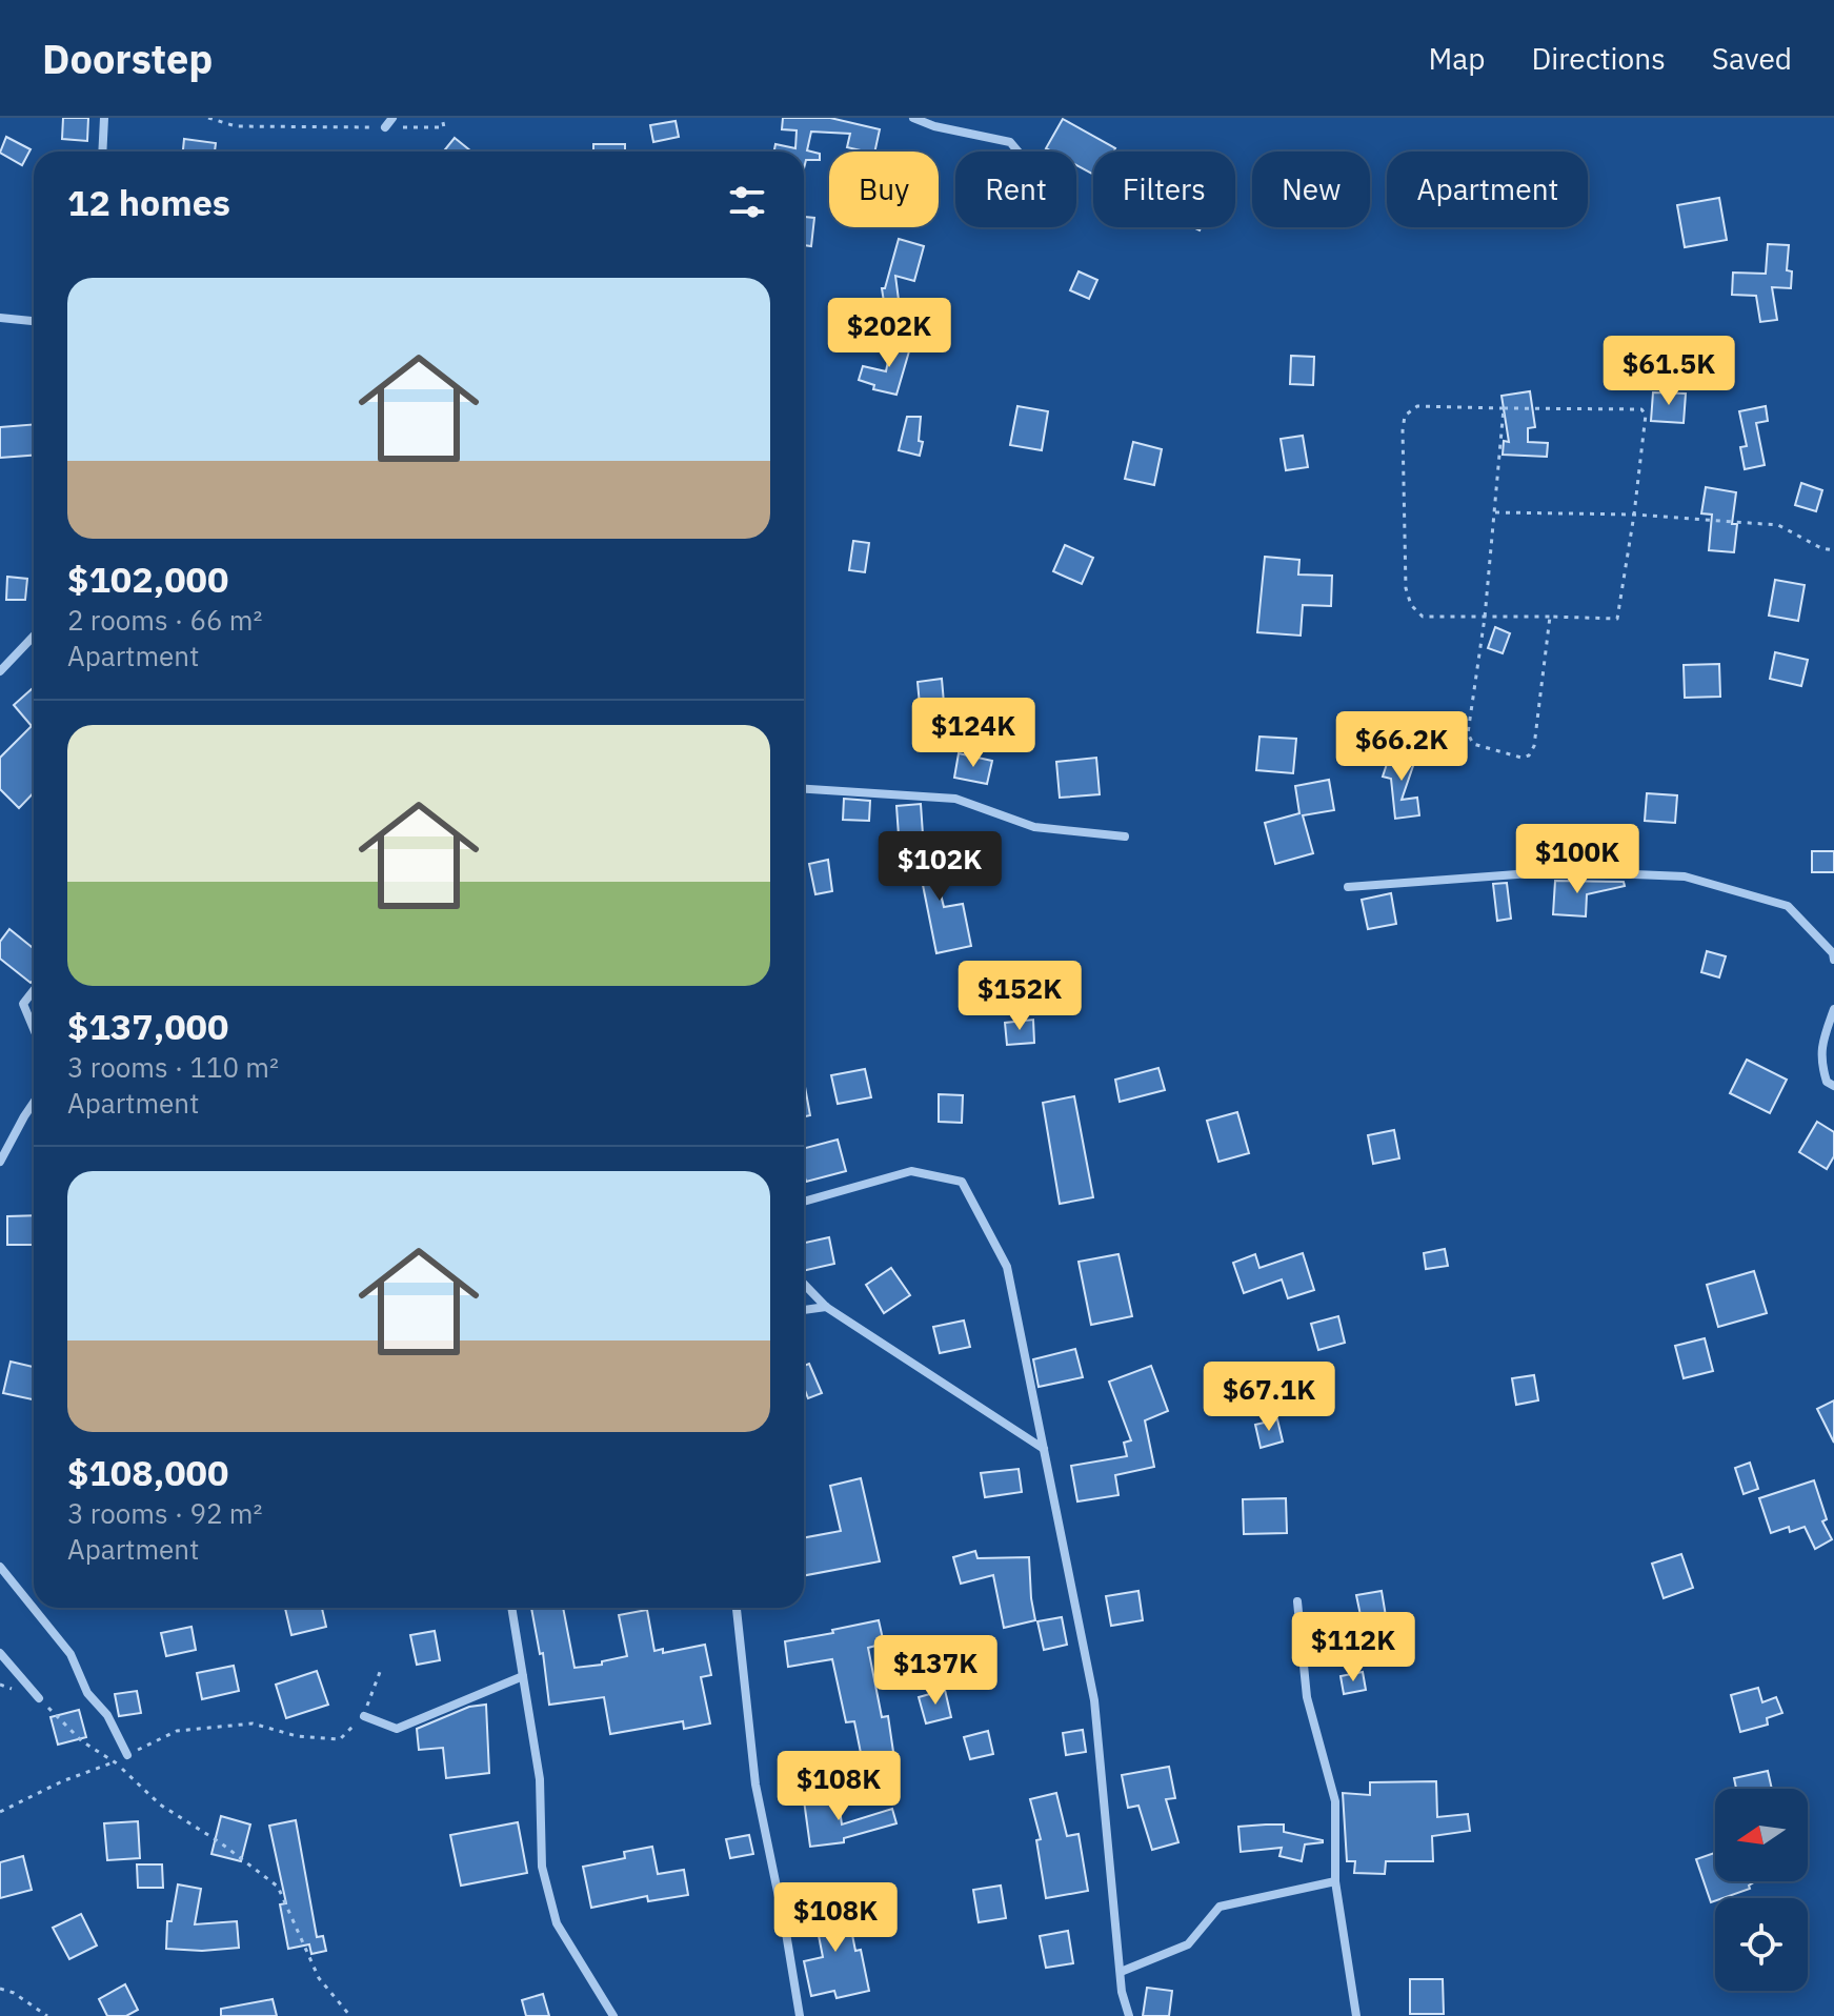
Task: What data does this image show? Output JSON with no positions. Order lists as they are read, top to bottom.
{
  "north": "left",
  "page": {
    "header": "Doorstep",
    "nav": ["Map", "Directions", "Saved"],
    "chip": [
      "Buy",
      "Rent",
      "Filters",
      "New",
      "Apartment"
    ],
    "heading": "12 homes",
    "list": [
      {
        "name": "$102,000",
        "note": "2 rooms · 66 m² · Apartment"
      },
      {
        "name": "$137,000",
        "note": "3 rooms · 110 m² · Apartment"
      },
      {
        "name": "$108,000",
        "note": "3 rooms · 92 m² · Apartment"
      }
    ],
    "price": [
      "$202K",
      "$61.5K",
      "$124K",
      "$66.2K",
      "$100K",
      "$102K",
      "$152K",
      "$67.1K",
      "$112K",
      "$137K",
      "$108K",
      "$108K"
    ]
  }
}
